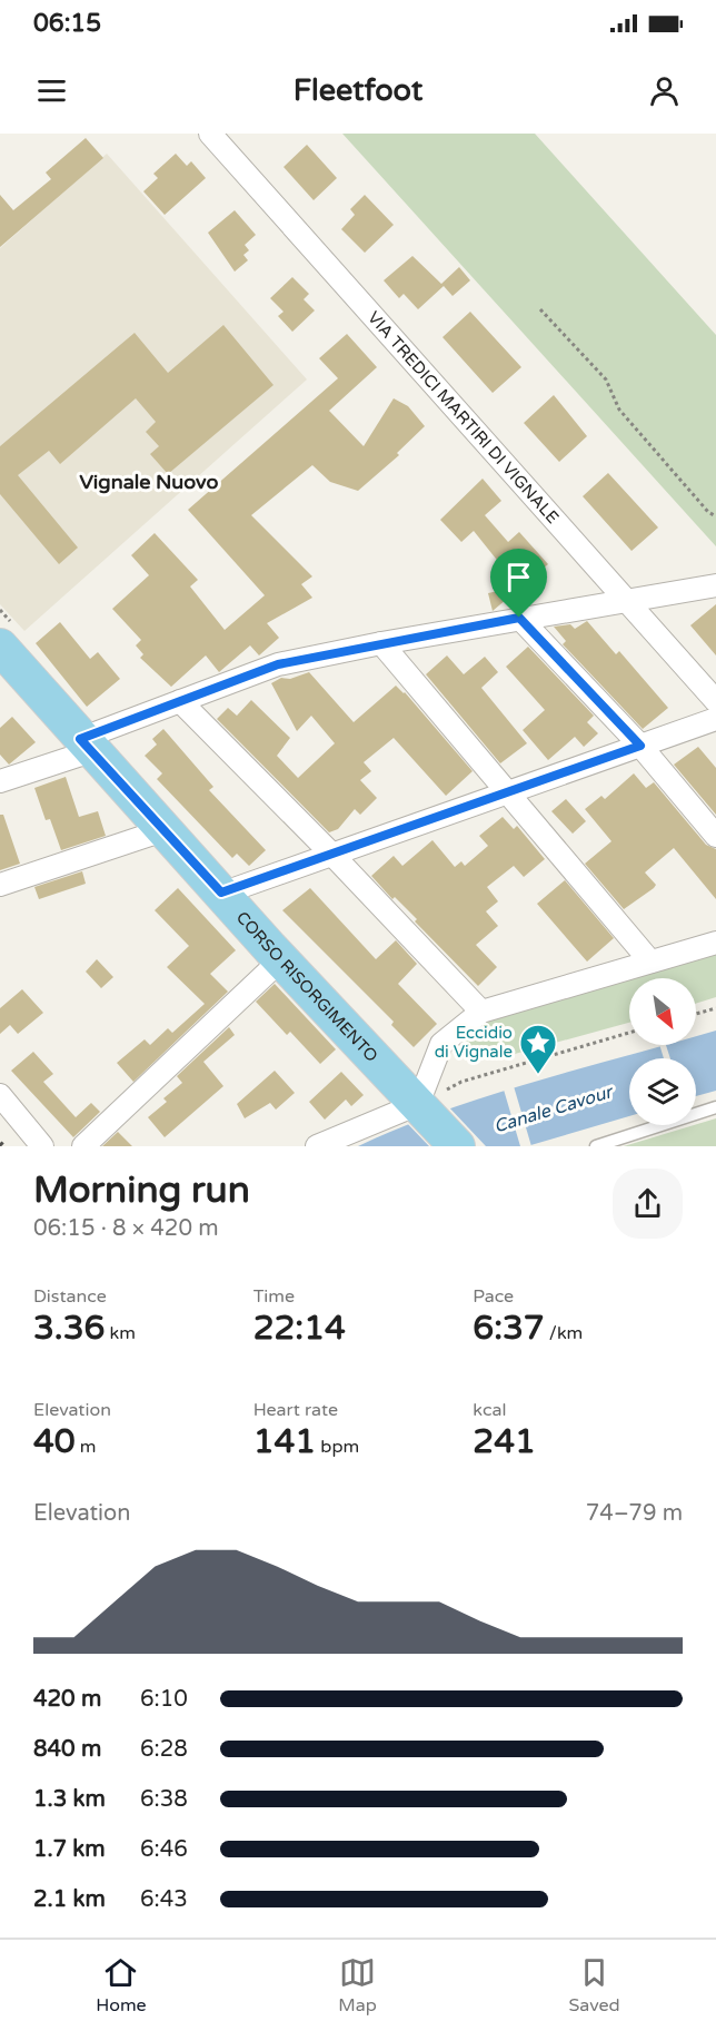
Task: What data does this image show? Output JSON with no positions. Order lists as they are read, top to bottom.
{
  "streets": {
    "main road": ["CORSO RISORGIMENTO"],
    "street": ["VIA TREDICI MARTIRI DI VIGNALE"]
  },
  "districts": ["Vignale Nuovo"],
  "water": ["Canale Cavour"],
  "places": {
    "place": ["Eccidio di Vignale"]
  },
  "north": "bottom right",
  "page": {
    "status": "06:15",
    "header": "Fleetfoot",
    "heading": ["Morning run", "06:15 · 8 × 420 m"],
    "stats": [
      ["Distance", "3.36 km"],
      ["Time", "22:14"],
      ["Pace", "6:37 /km"],
      ["Elevation", "40 m"],
      ["Heart rate", "141 bpm"],
      ["kcal", "241"]
    ],
    "chart": ["Elevation", "74–79 m"],
    "list": [
      {
        "name": "420 m",
        "note": "6:10"
      },
      {
        "name": "840 m",
        "note": "6:28"
      },
      {
        "name": "1.3 km",
        "note": "6:38"
      },
      {
        "name": "1.7 km",
        "note": "6:46"
      },
      {
        "name": "2.1 km",
        "note": "6:43"
      }
    ],
    "tabs": ["Home", "Map", "Saved"]
  }
}
